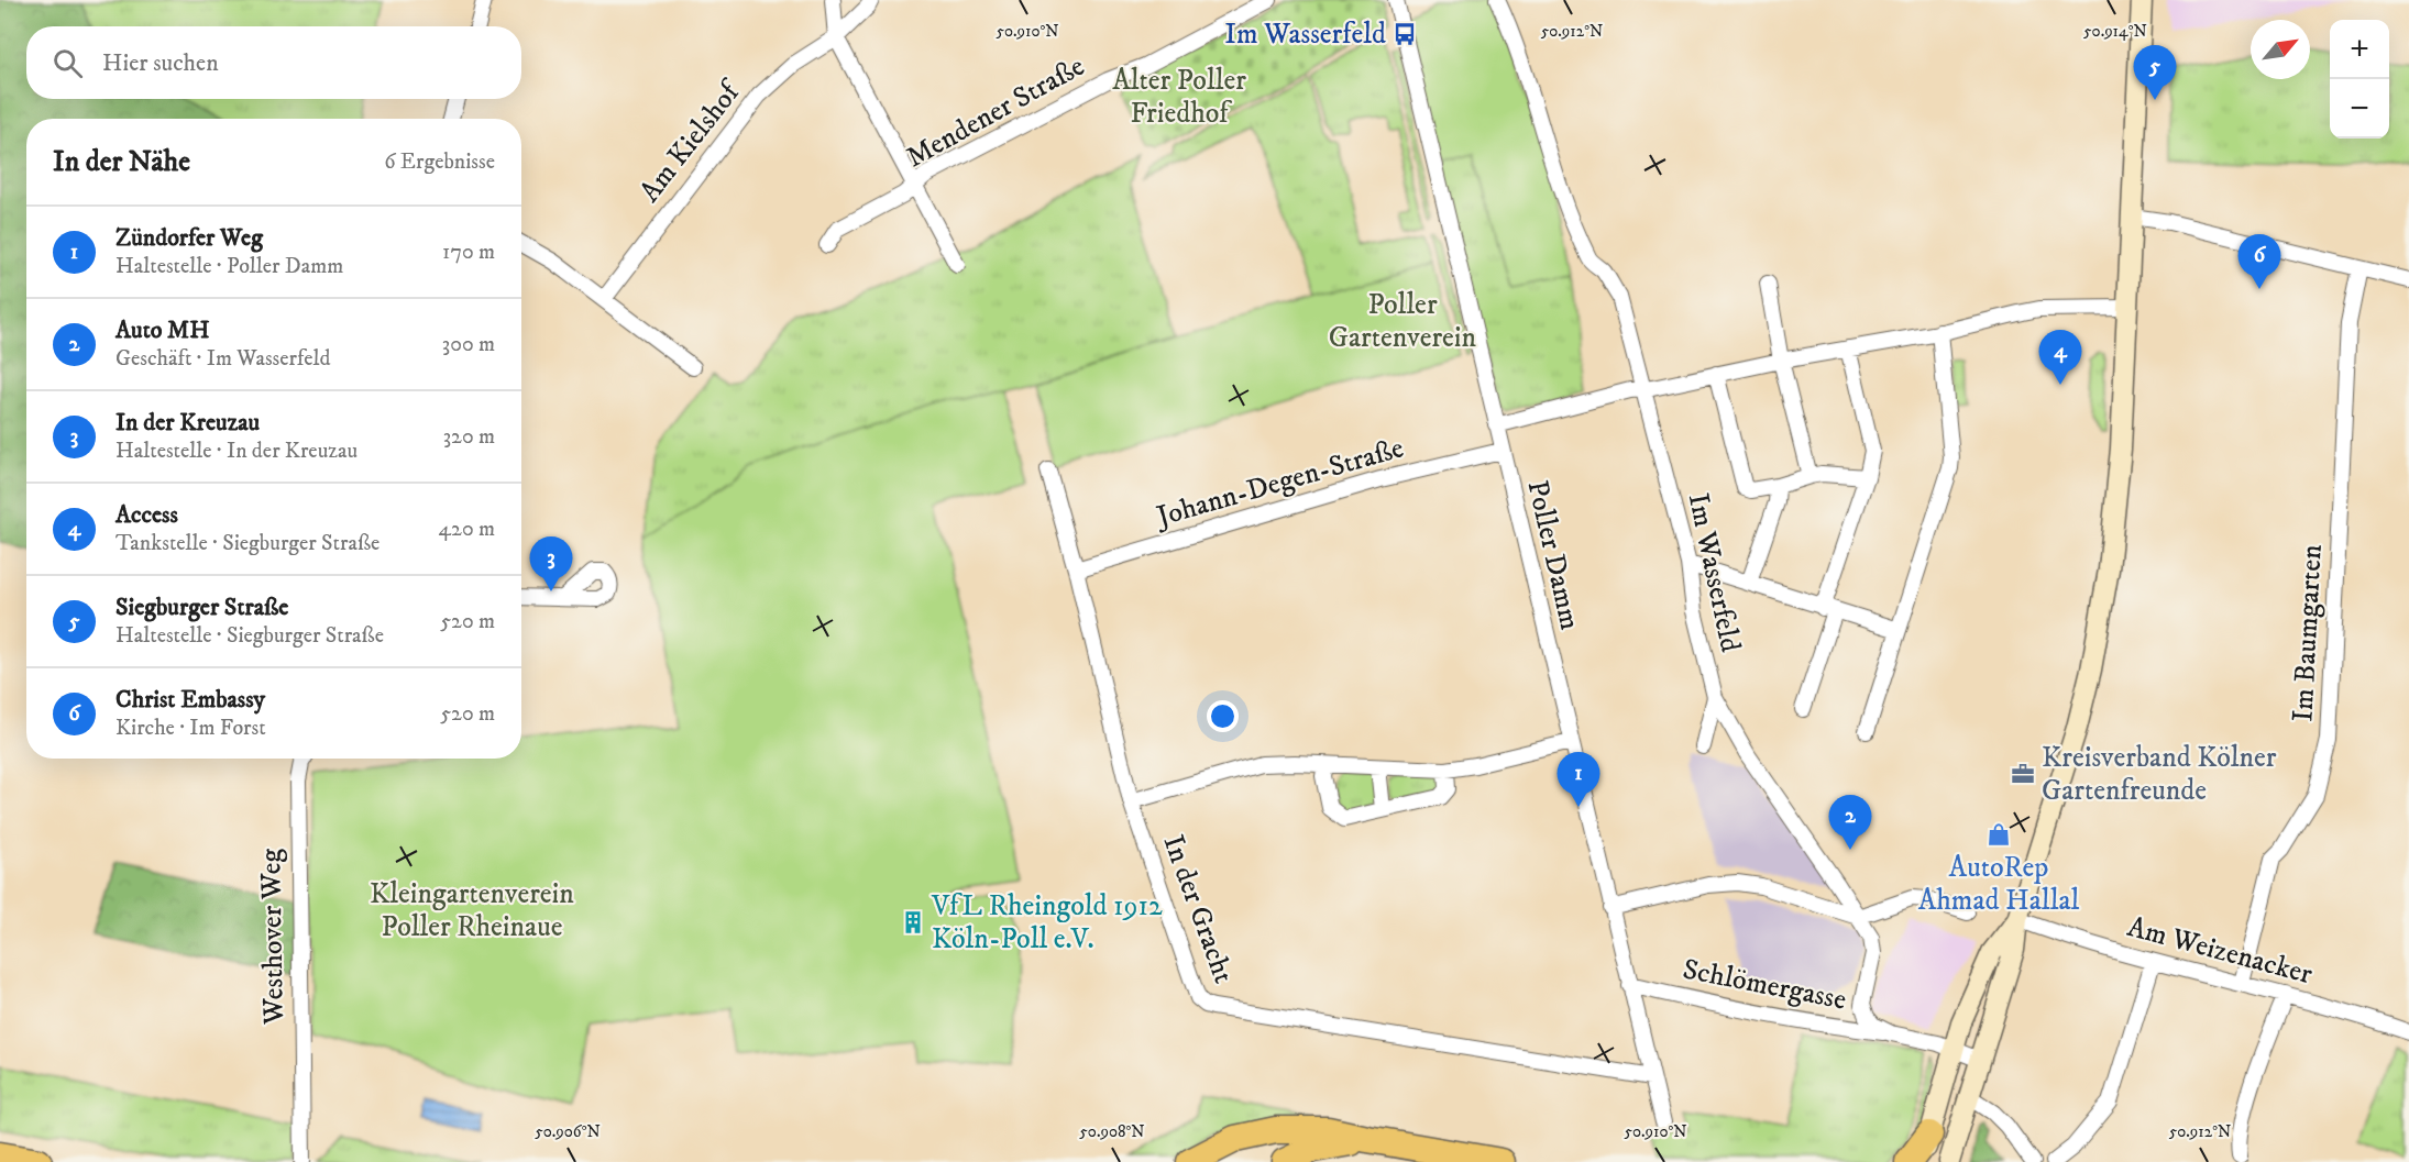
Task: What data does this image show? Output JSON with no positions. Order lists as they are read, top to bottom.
{
  "streets": {
    "street": [
      "Mendener Straße",
      "Am Kielshof",
      "Johann-Degen-Straße",
      "Poller Damm",
      "Im Wasserfeld",
      "Im Baumgarten",
      "In der Gracht",
      "Westhover Weg",
      "Am Weizenacker",
      "Schlömergasse"
    ]
  },
  "crossings": [
    ["Johann-Degen-Straße", "Poller Damm"],
    ["Johann-Degen-Straße", "In der Gracht"],
    ["Poller Damm", "In der Gracht"],
    ["Poller Damm", "Schlömergasse"],
    ["Im Wasserfeld", "Schlömergasse"],
    ["Im Baumgarten", "Am Weizenacker"]
  ],
  "parks": ["Alter Poller Friedhof", "Poller Gartenverein", "Kleingartenverein Poller Rheinaue"],
  "places": {
    "bus stop": ["Im Wasserfeld"],
    "office": ["Kreisverband Kölner Gartenfreunde"],
    "shop": ["AutoRep Ahmad Hallal"],
    "building": ["VfL Rheingold 1912 Köln-Poll e.V."]
  },
  "north": "top right",
  "page": {
    "map_buttons": ["+", "−"],
    "search": "Hier suchen",
    "pins": [
      "5",
      "6",
      "4",
      "3",
      "1",
      "2"
    ],
    "heading": ["In der Nähe", "6 Ergebnisse"],
    "list": [
      {
        "mark": "1",
        "name": "Zündorfer Weg",
        "note": "Haltestelle · Poller Damm",
        "value": "170 m"
      },
      {
        "mark": "2",
        "name": "Auto MH",
        "note": "Geschäft · Im Wasserfeld",
        "value": "300 m"
      },
      {
        "mark": "3",
        "name": "In der Kreuzau",
        "note": "Haltestelle · In der Kreuzau",
        "value": "320 m"
      },
      {
        "mark": "4",
        "name": "Access",
        "note": "Tankstelle · Siegburger Straße",
        "value": "420 m"
      },
      {
        "mark": "5",
        "name": "Siegburger Straße",
        "note": "Haltestelle · Siegburger Straße",
        "value": "520 m"
      },
      {
        "mark": "6",
        "name": "Christ Embassy",
        "note": "Kirche · Im Forst",
        "value": "520 m"
      }
    ]
  },
  "coordinates": [
    "50.910°N",
    "50.912°N",
    "50.914°N",
    "50.906°N",
    "50.908°N"
  ]
}
